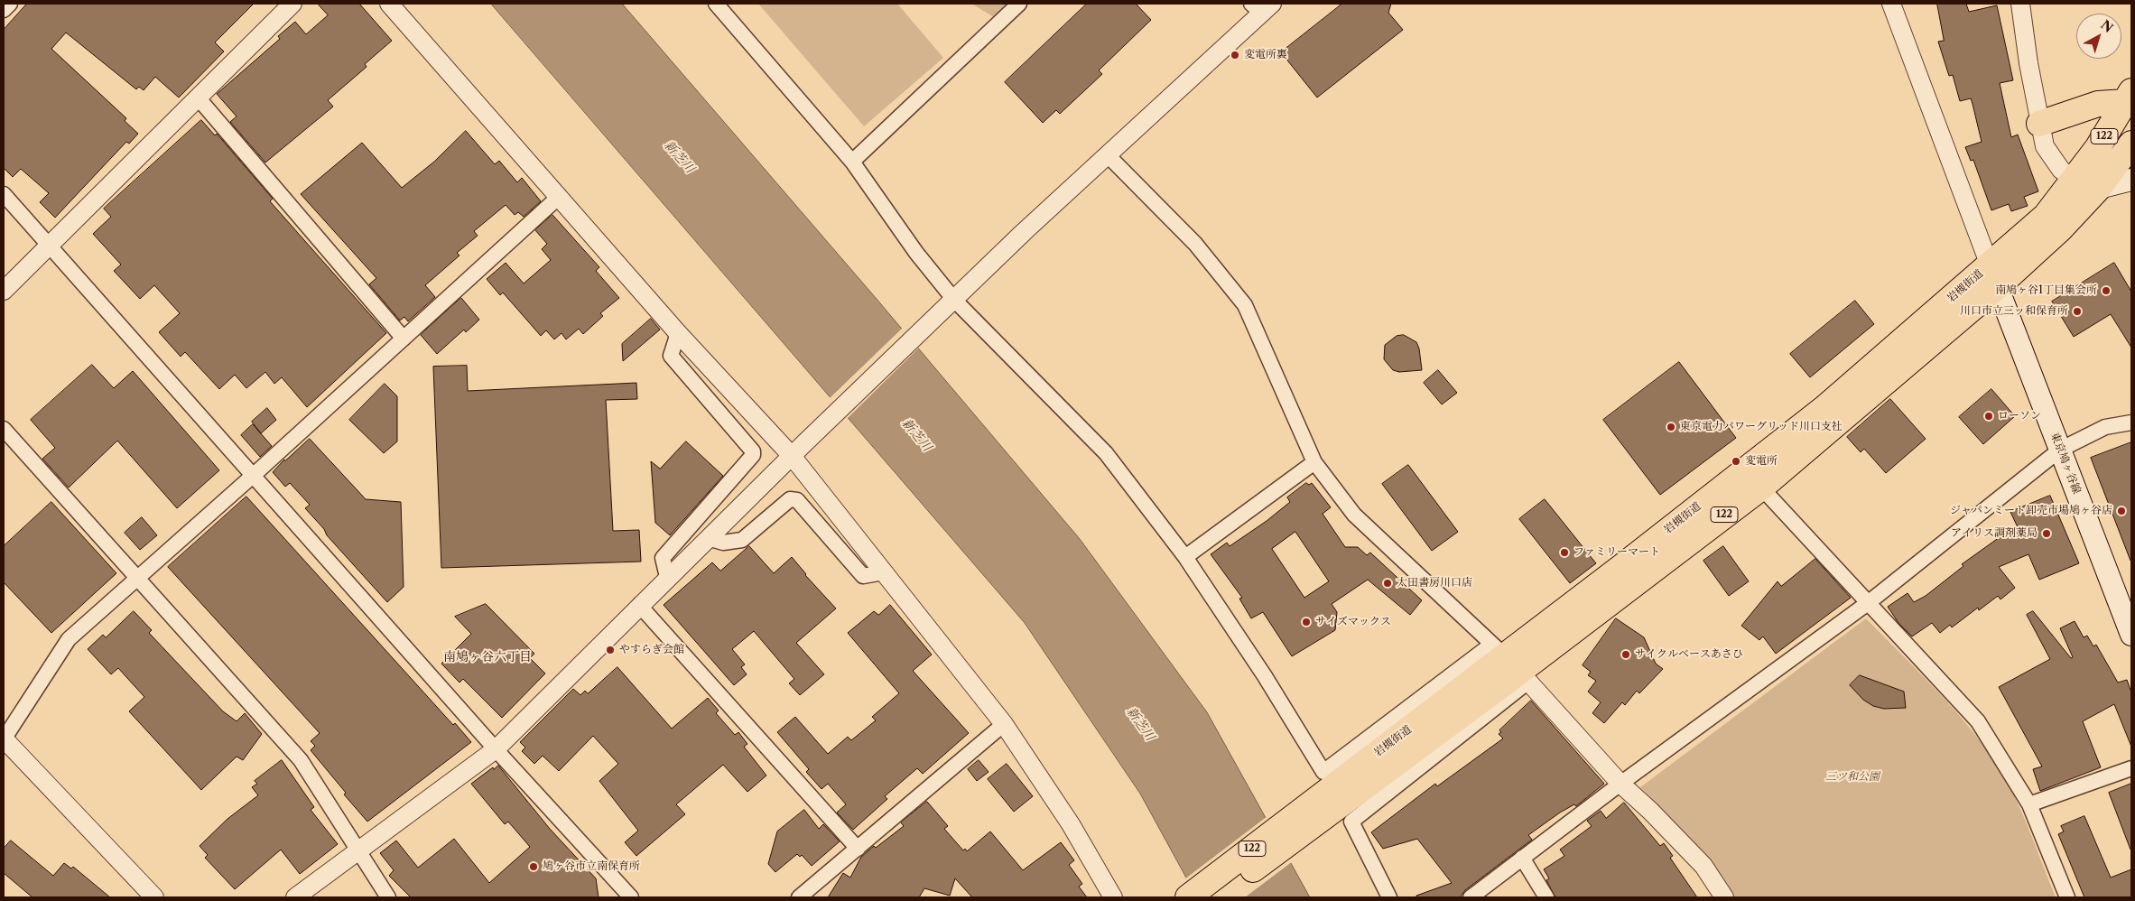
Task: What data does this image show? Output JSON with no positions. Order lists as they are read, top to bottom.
{
  "streets": {
    "highway": ["122", "岩槻街道"],
    "main road": ["東京鳩ヶ谷線"]
  },
  "crossings": [
    ["岩槻街道", "東京鳩ヶ谷線"]
  ],
  "districts": ["南鳩ヶ谷六丁目"],
  "water": ["新芝川"],
  "parks": ["三ツ和公園"],
  "places": [
    "変電所裏",
    "南鳩ヶ谷1丁目集会所",
    "川口市立三ッ和保育所",
    "ローソン",
    "東京電力パワーグリッド川口支社",
    "変電所",
    "ジャパンミート卸売市場鳩ヶ谷店",
    "アイリス調剤薬局",
    "ファミリーマート",
    "太田書房川口店",
    "サイズマックス",
    "やすらぎ会館",
    "サイクルベースあさひ",
    "鳩ヶ谷市立南保育所"
  ],
  "north": "top right"
}
